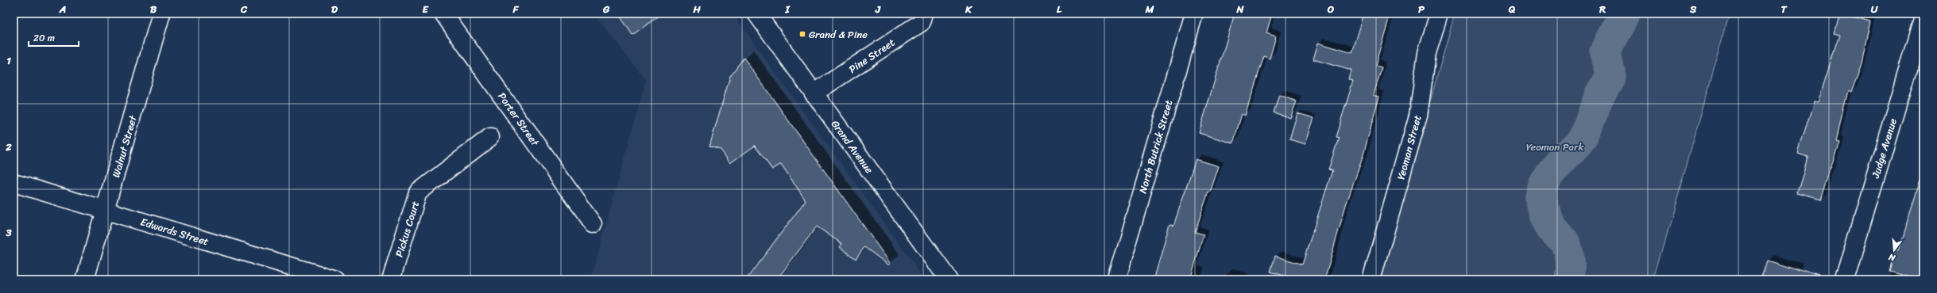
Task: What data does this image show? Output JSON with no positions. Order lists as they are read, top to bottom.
{
  "streets": {
    "street": [
      "Pine Street",
      "Porter Street",
      "Walnut Street",
      "Grand Avenue",
      "North Butrick Street",
      "Yeoman Street",
      "Judge Avenue",
      "Pickus Court",
      "Edwards Street"
    ]
  },
  "crossings": [
    ["Pine Street", "Grand Avenue"],
    ["Walnut Street", "Edwards Street"]
  ],
  "parks": ["Yeoman Park"],
  "places": {
    "transit": ["Grand & Pine"]
  },
  "scale_bar": "20 m",
  "north": "bottom",
  "grid": {
    "columns": [
      "A",
      "B",
      "C",
      "D",
      "E",
      "F",
      "G",
      "H",
      "I",
      "J",
      "K",
      "L",
      "M",
      "N",
      "O",
      "P",
      "Q",
      "R",
      "S",
      "T",
      "U"
    ],
    "rows": ["1", "2", "3"]
  }
}
